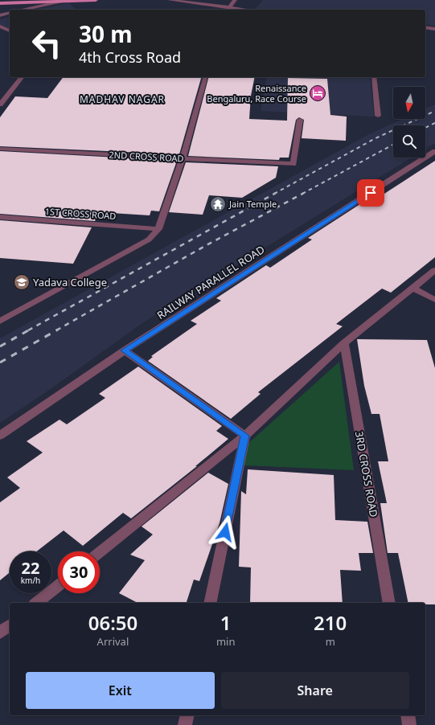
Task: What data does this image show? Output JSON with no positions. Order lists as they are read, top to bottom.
{
  "streets": {
    "street": [
      "2ND CROSS ROAD",
      "1ST CROSS ROAD",
      "RAILWAY PARALLEL ROAD",
      "3RD CROSS ROAD"
    ]
  },
  "districts": ["MADHAV NAGAR"],
  "places": {
    "hotel": ["Renaissance Bengaluru, Race Course"],
    "temple": ["Jain Temple"],
    "school or university": ["Yadava College"]
  },
  "north": "bottom",
  "page": {
    "turn": ["30 m", "4th Cross Road"],
    "speed": "22 km/h",
    "limit": "30",
    "eta": [
      "06:50",
      "Arrival",
      "1",
      "min",
      "210",
      "m"
    ],
    "buttons": ["Exit", "Share"]
  }
}
